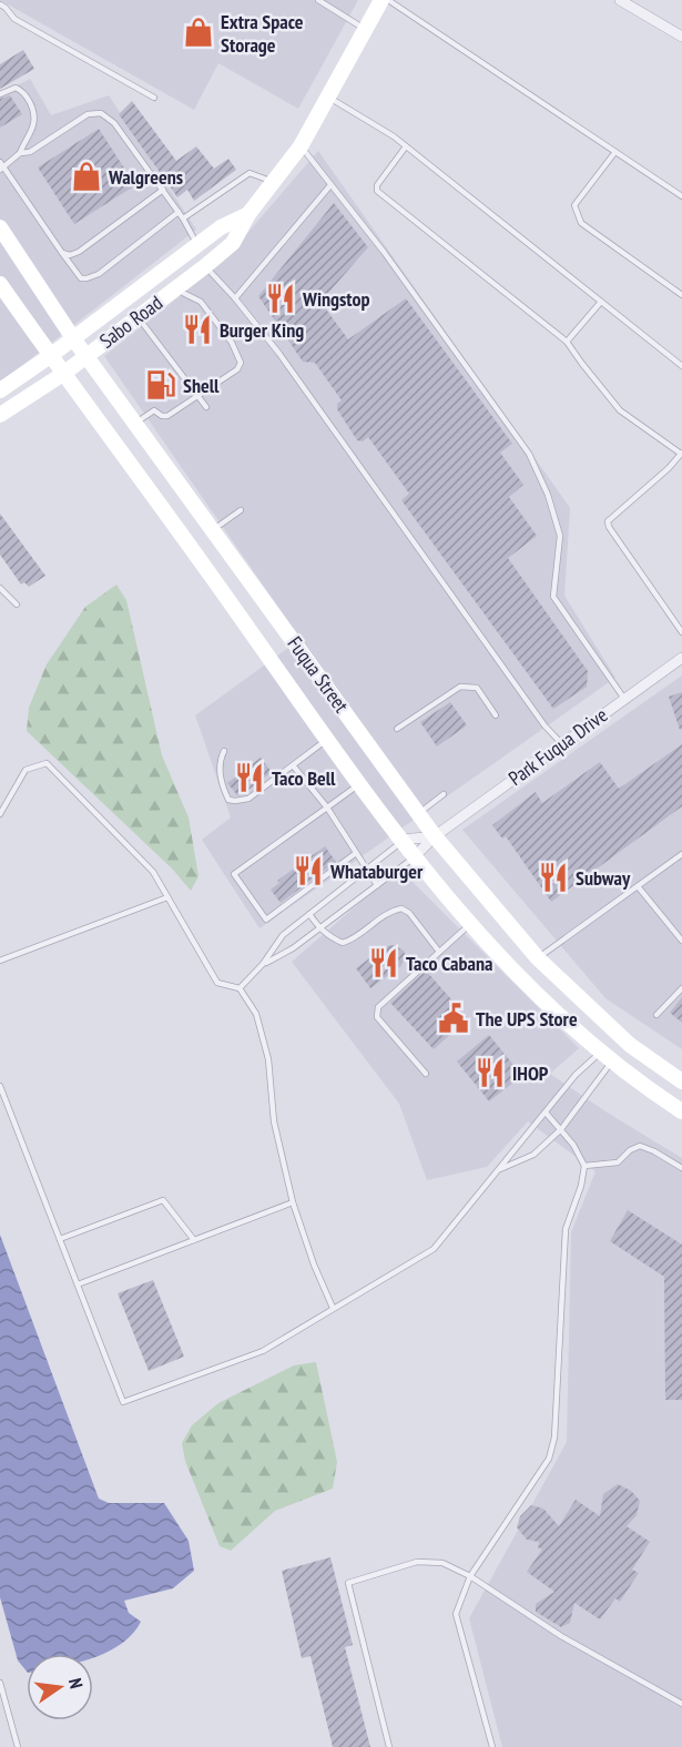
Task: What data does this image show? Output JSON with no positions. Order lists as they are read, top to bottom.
{
  "streets": {
    "main road": ["Sabo Road", "Fuqua Street"],
    "street": ["Park Fuqua Drive"]
  },
  "crossings": [
    ["Sabo Road", "Fuqua Street"],
    ["Fuqua Street", "Park Fuqua Drive"]
  ],
  "places": {
    "shop": ["Extra Space Storage", "Walgreens"],
    "restaurant": [
      "Wingstop",
      "Burger King",
      "Taco Bell",
      "Whataburger",
      "Subway",
      "Taco Cabana",
      "IHOP"
    ],
    "fuel station": ["Shell"],
    "public building": ["The UPS Store"]
  },
  "north": "right"
}
